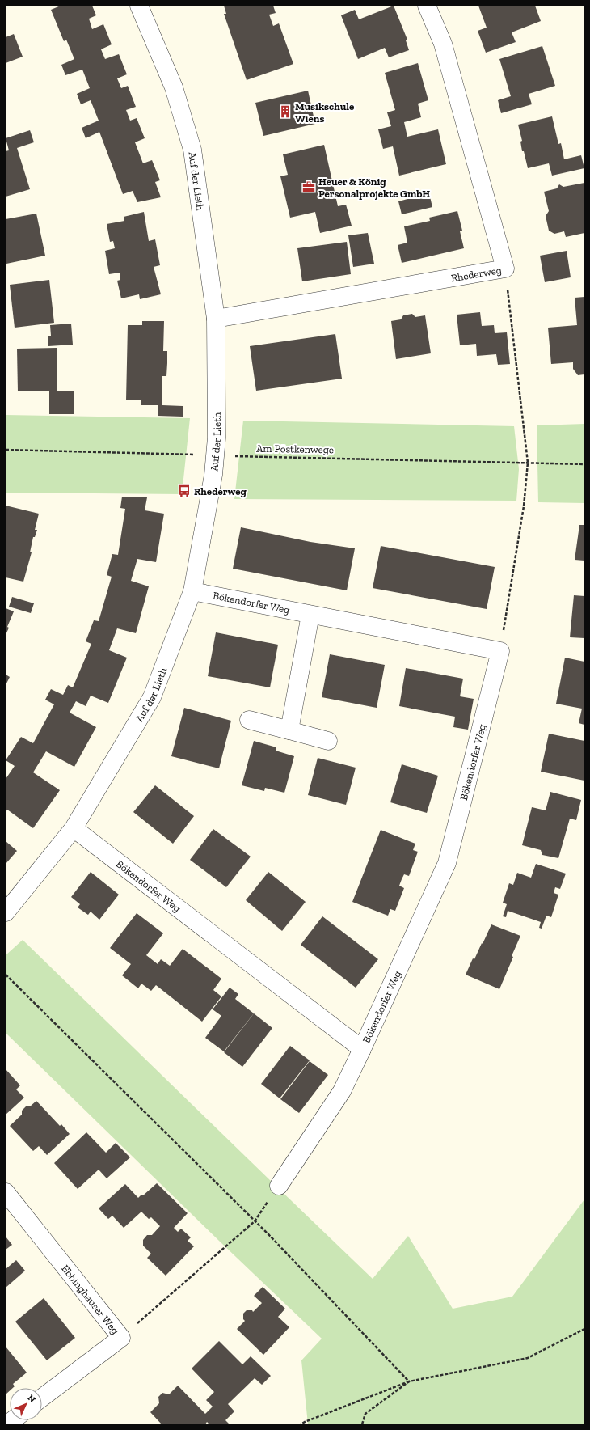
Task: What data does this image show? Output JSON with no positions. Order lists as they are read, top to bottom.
{
  "streets": {
    "street": [
      "Auf der Lieth",
      "Rhederweg",
      "Bökendorfer Weg",
      "Ebbinghauser Weg"
    ],
    "path": ["Am Pöstkenwege"]
  },
  "crossings": [
    ["Auf der Lieth", "Rhederweg"],
    ["Auf der Lieth", "Am Pöstkenwege"],
    ["Auf der Lieth", "Bökendorfer Weg"]
  ],
  "places": {
    "building": ["Musikschule Wiens"],
    "office": ["Heuer & König Personalprojekte GmbH"],
    "bus stop": ["Rhederweg"]
  },
  "north": "top right"
}
